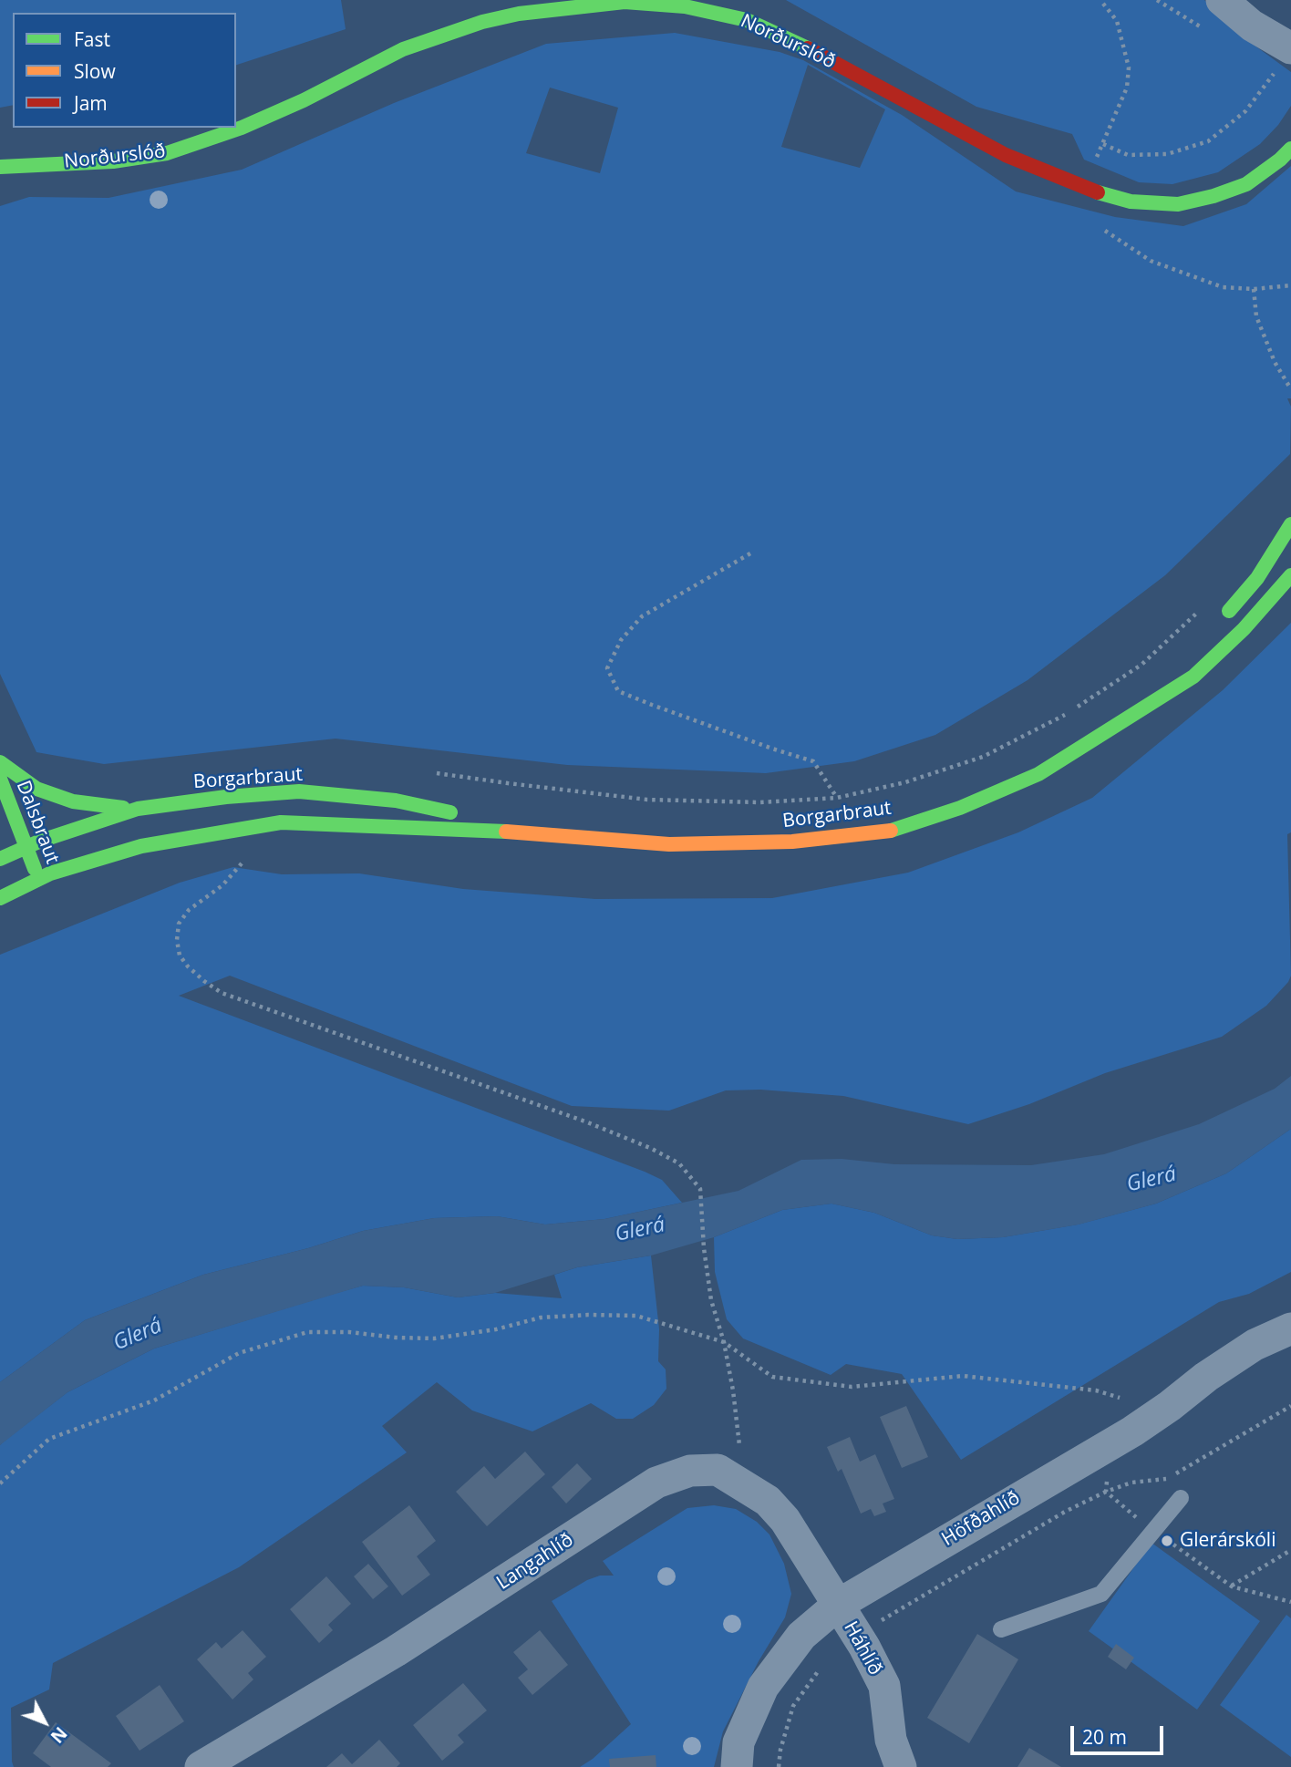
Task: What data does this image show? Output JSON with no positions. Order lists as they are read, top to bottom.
{
  "streets": {
    "street": [
      "Norðurslóð",
      "Borgarbraut",
      "Dalsbraut",
      "Höfðahlíð",
      "Langahlíð",
      "Háhlíð"
    ]
  },
  "crossings": [
    ["Borgarbraut", "Dalsbraut"],
    ["Höfðahlíð", "Langahlíð"],
    ["Höfðahlíð", "Háhlíð"],
    ["Langahlíð", "Háhlíð"]
  ],
  "water": ["Glerá"],
  "places": ["Glerárskóli"],
  "legend": ["Fast", "Slow", "Jam"],
  "scale_bar": "20 m",
  "north": "bottom right"
}
